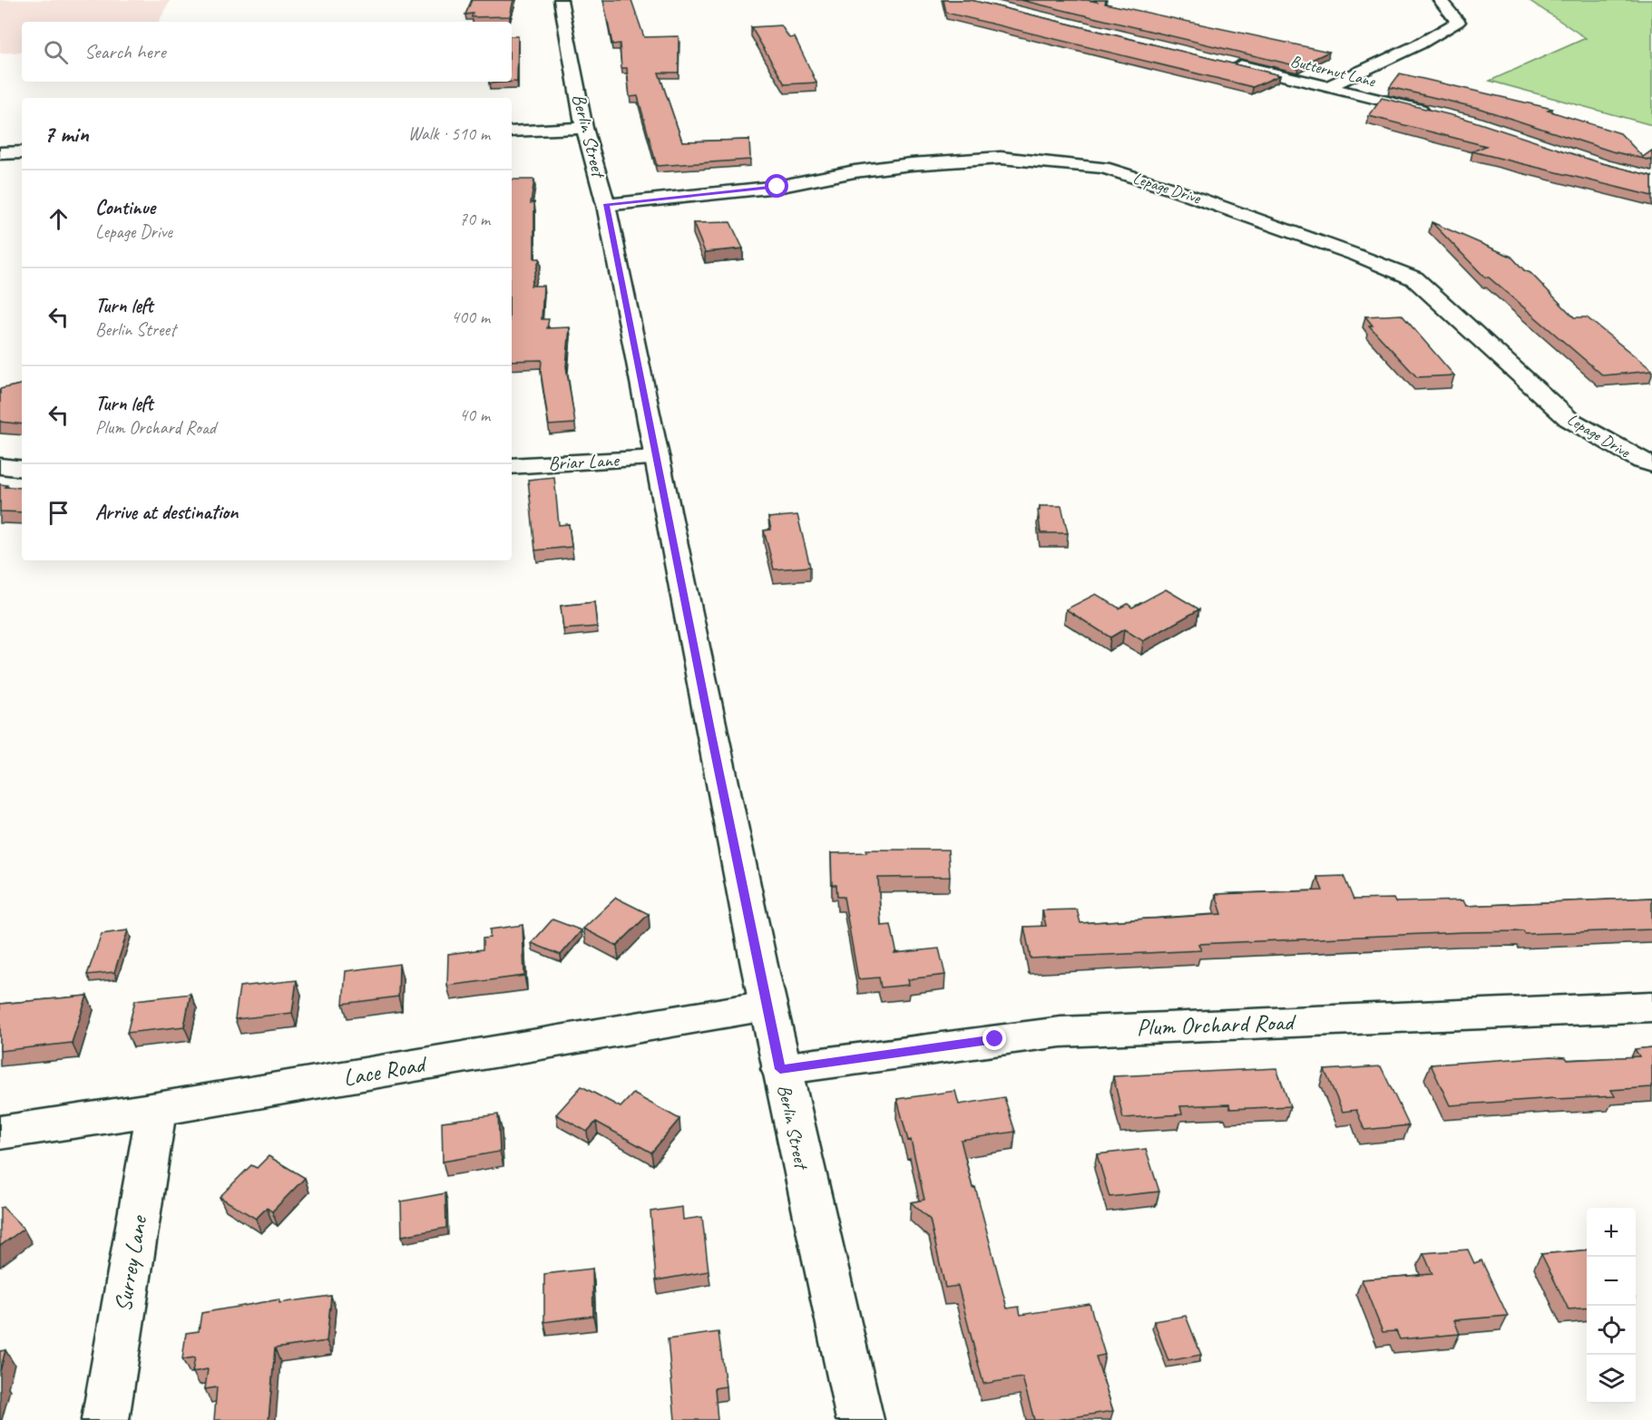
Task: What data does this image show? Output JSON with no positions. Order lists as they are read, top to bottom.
{
  "streets": {
    "street": [
      "Butternut Lane",
      "Berlin Street",
      "Lepage Drive",
      "Briar Lane",
      "Plum Orchard Road",
      "Lace Road",
      "Surrey Lane"
    ]
  },
  "crossings": [
    ["Berlin Street", "Lepage Drive"],
    ["Berlin Street", "Briar Lane"],
    ["Berlin Street", "Plum Orchard Road"],
    ["Berlin Street", "Lace Road"],
    ["Lace Road", "Surrey Lane"]
  ],
  "page": {
    "search": "Search here",
    "heading": ["7 min", "Walk · 510 m"],
    "list": [
      ["Continue", "Lepage Drive", "70 m"],
      ["Turn left", "Berlin Street", "400 m"],
      ["Turn left", "Plum Orchard Road", "40 m"],
      "Arrive at destination"
    ],
    "map_buttons": ["+", "−"]
  }
}
